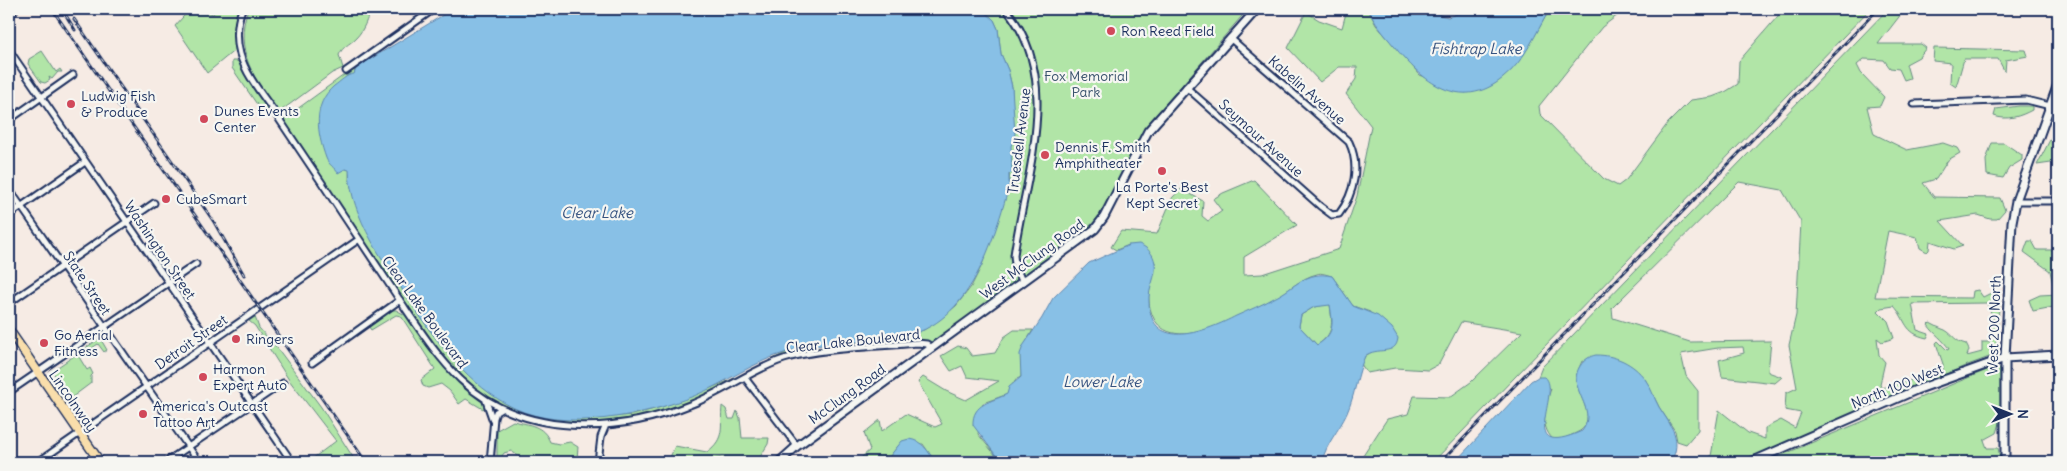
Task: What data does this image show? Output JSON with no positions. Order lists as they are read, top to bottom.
{
  "streets": {
    "main road": ["Lincolnway"],
    "street": [
      "Kabelin Avenue",
      "Seymour Avenue",
      "Truesdell Avenue",
      "Washington Street",
      "West McClung Road",
      "State Street",
      "Clear Lake Boulevard",
      "West 200 North",
      "Detroit Street",
      "North 100 West",
      "McClung Road"
    ]
  },
  "crossings": [
    ["Kabelin Avenue", "Seymour Avenue"],
    ["Kabelin Avenue", "West McClung Road"],
    ["Seymour Avenue", "West McClung Road"],
    ["Truesdell Avenue", "West McClung Road"],
    ["Washington Street", "Detroit Street"],
    ["West McClung Road", "Clear Lake Boulevard"],
    ["West McClung Road", "McClung Road"],
    ["State Street", "Detroit Street"],
    ["Clear Lake Boulevard", "Detroit Street"],
    ["Clear Lake Boulevard", "McClung Road"],
    ["West 200 North", "North 100 West"],
    ["Detroit Street", "Lincolnway"]
  ],
  "water": ["Fishtrap Lake", "Clear Lake", "Lower Lake"],
  "parks": ["Fox Memorial Park"],
  "places": [
    "Ron Reed Field",
    "Ludwig Fish & Produce",
    "Dunes Events Center",
    "Dennis F. Smith Amphitheater",
    "La Porte's Best Kept Secret",
    "CubeSmart",
    "Ringers",
    "Go Aerial Fitness",
    "Harmon Expert Auto",
    "America's Outcast Tattoo Art"
  ],
  "north": "right"
}
